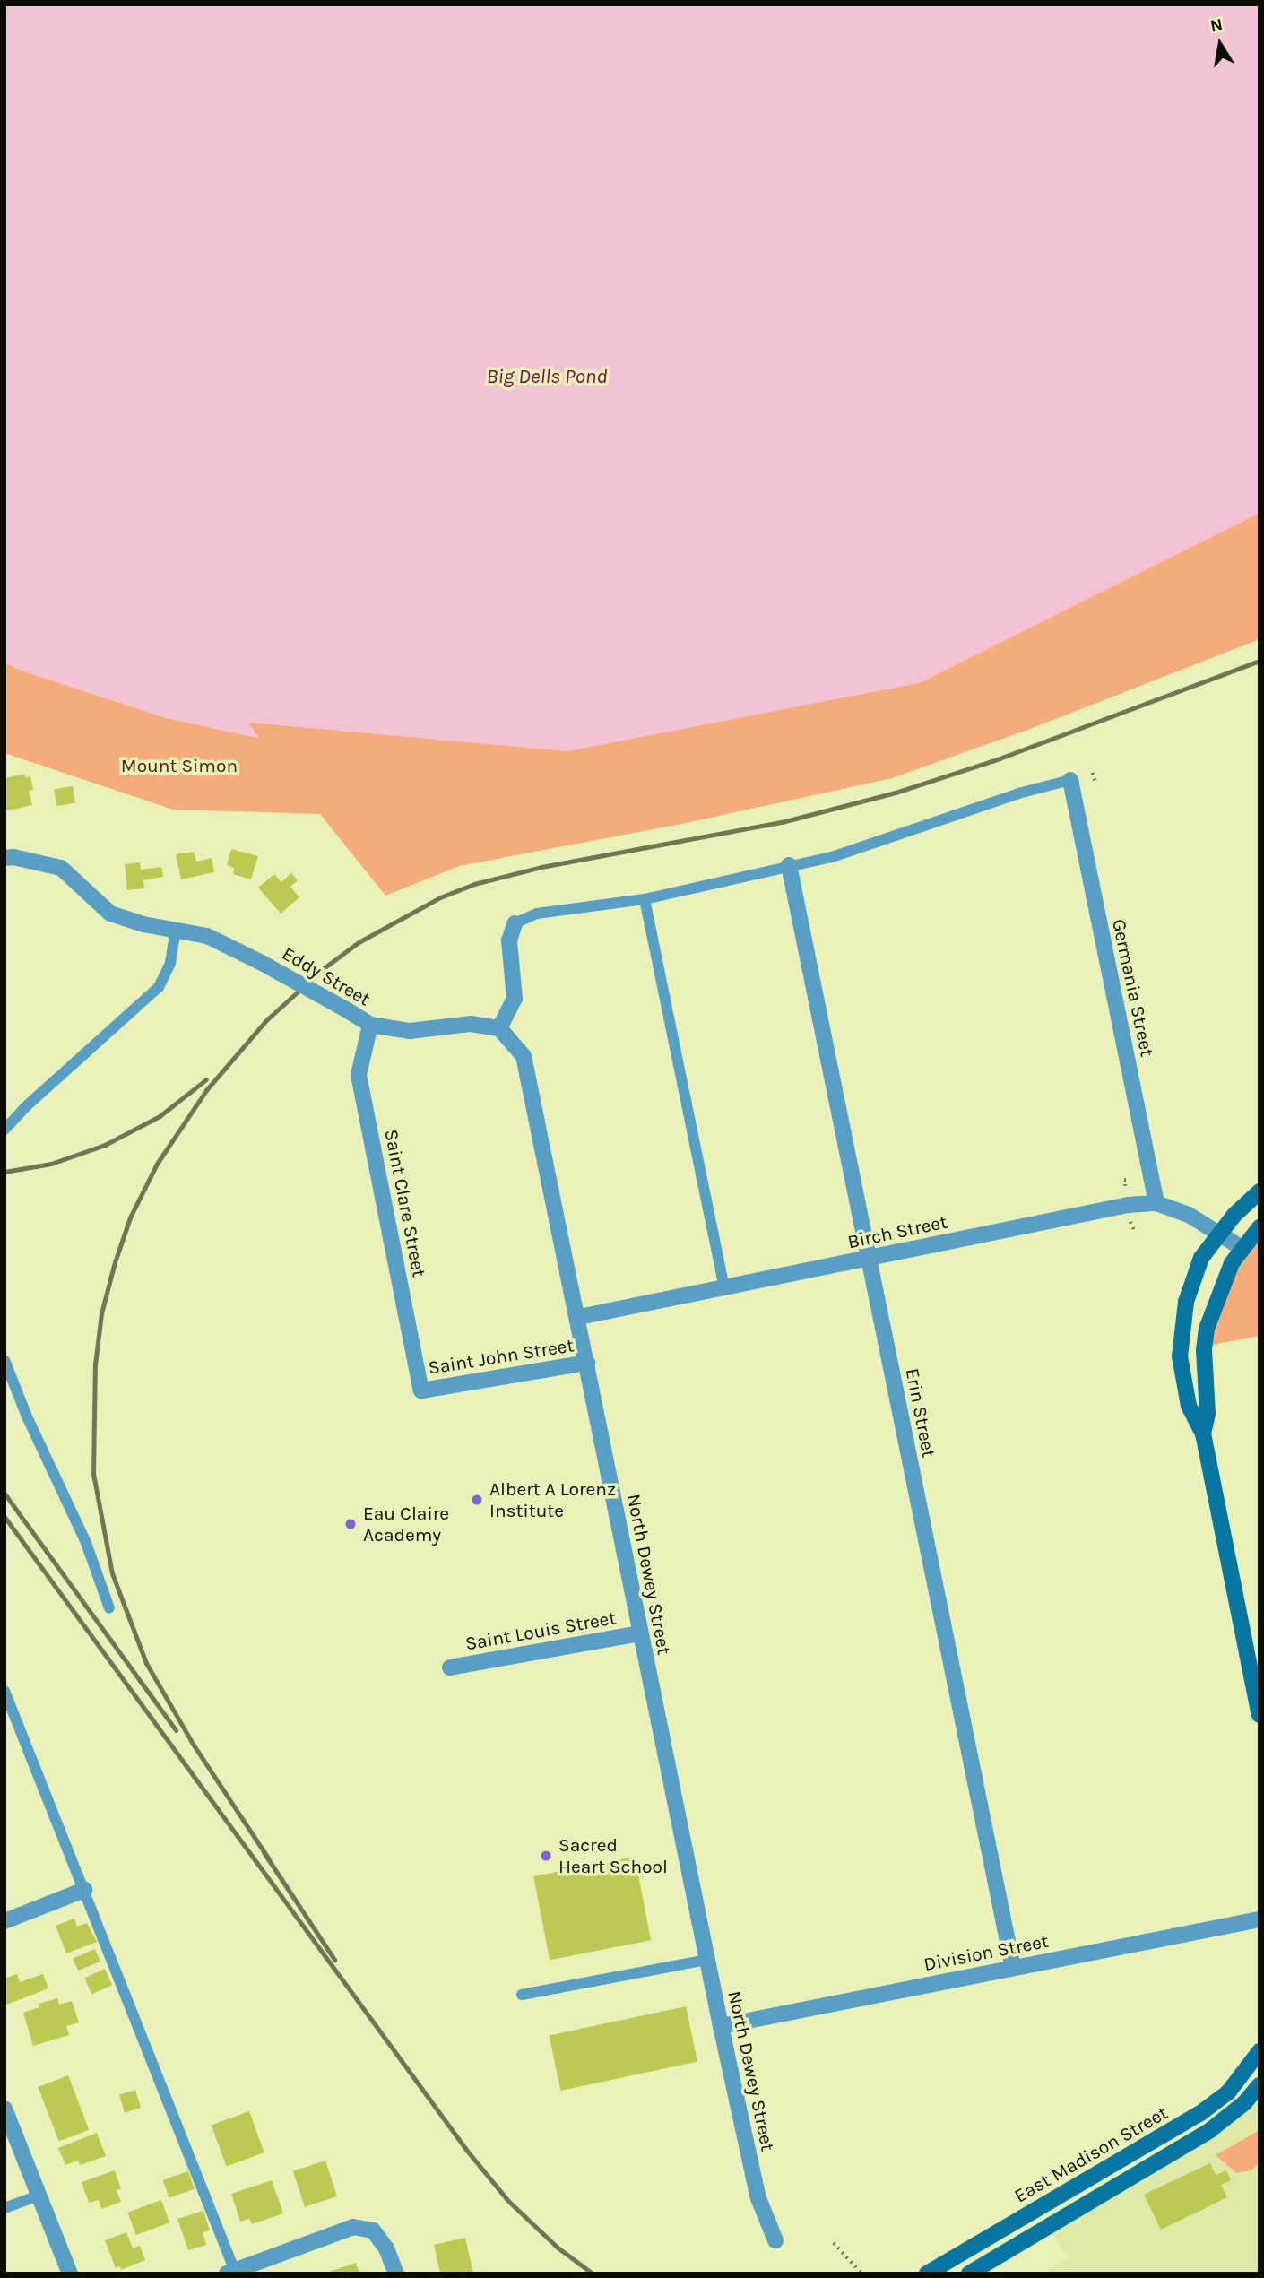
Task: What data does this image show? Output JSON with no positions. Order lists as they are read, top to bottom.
{
  "streets": {
    "main road": ["East Madison Street"],
    "street": [
      "Eddy Street",
      "Germania Street",
      "Saint Clare Street",
      "Birch Street",
      "Saint John Street",
      "Erin Street",
      "North Dewey Street",
      "Saint Louis Street",
      "Division Street"
    ]
  },
  "crossings": [
    ["Eddy Street", "Saint Clare Street"],
    ["Germania Street", "Birch Street"],
    ["Saint Clare Street", "Saint John Street"],
    ["Birch Street", "Erin Street"],
    ["Birch Street", "North Dewey Street"],
    ["Saint John Street", "North Dewey Street"],
    ["Erin Street", "Division Street"],
    ["North Dewey Street", "Saint Louis Street"],
    ["North Dewey Street", "Division Street"]
  ],
  "water": ["Big Dells Pond"],
  "parks": ["Mount Simon"],
  "places": ["Albert A Lorenz Institute", "Eau Claire Academy", "Sacred Heart School"],
  "north": "top"
}
